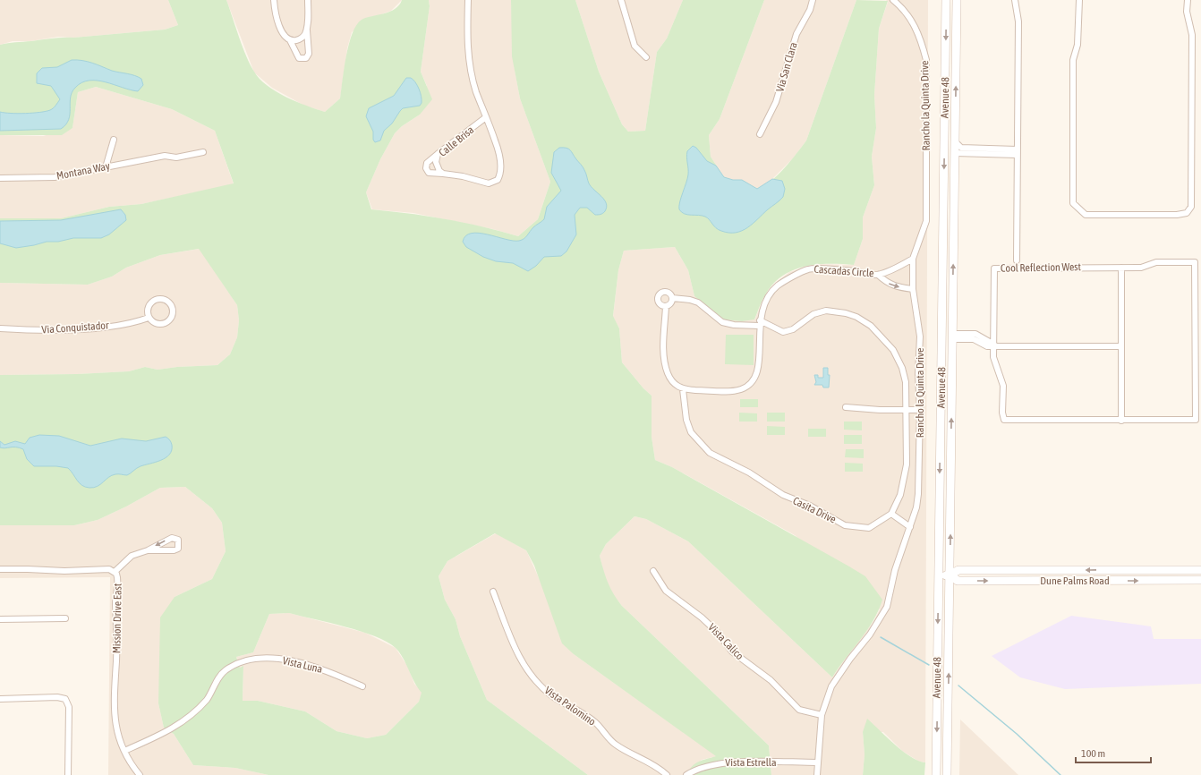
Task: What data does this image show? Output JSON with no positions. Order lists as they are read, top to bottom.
{
  "streets": {
    "main road": ["Avenue 48", "Dune Palms Road"],
    "street": [
      "Via San Clara",
      "Rancho la Quinta Drive",
      "Calle Brisa",
      "Montana Way",
      "Cool Reflection West",
      "Cascadas Circle",
      "Via Conquistador",
      "Casita Drive",
      "Mission Drive East",
      "Vista Calico",
      "Vista Luna",
      "Vista Palomino",
      "Vista Estrella"
    ]
  },
  "crossings": [
    ["Avenue 48", "Dune Palms Road"],
    ["Rancho la Quinta Drive", "Cascadas Circle"],
    ["Rancho la Quinta Drive", "Vista Calico"],
    ["Rancho la Quinta Drive", "Vista Estrella"],
    ["Cascadas Circle", "Casita Drive"],
    ["Mission Drive East", "Vista Luna"]
  ],
  "scale_bar": "100 m"
}
